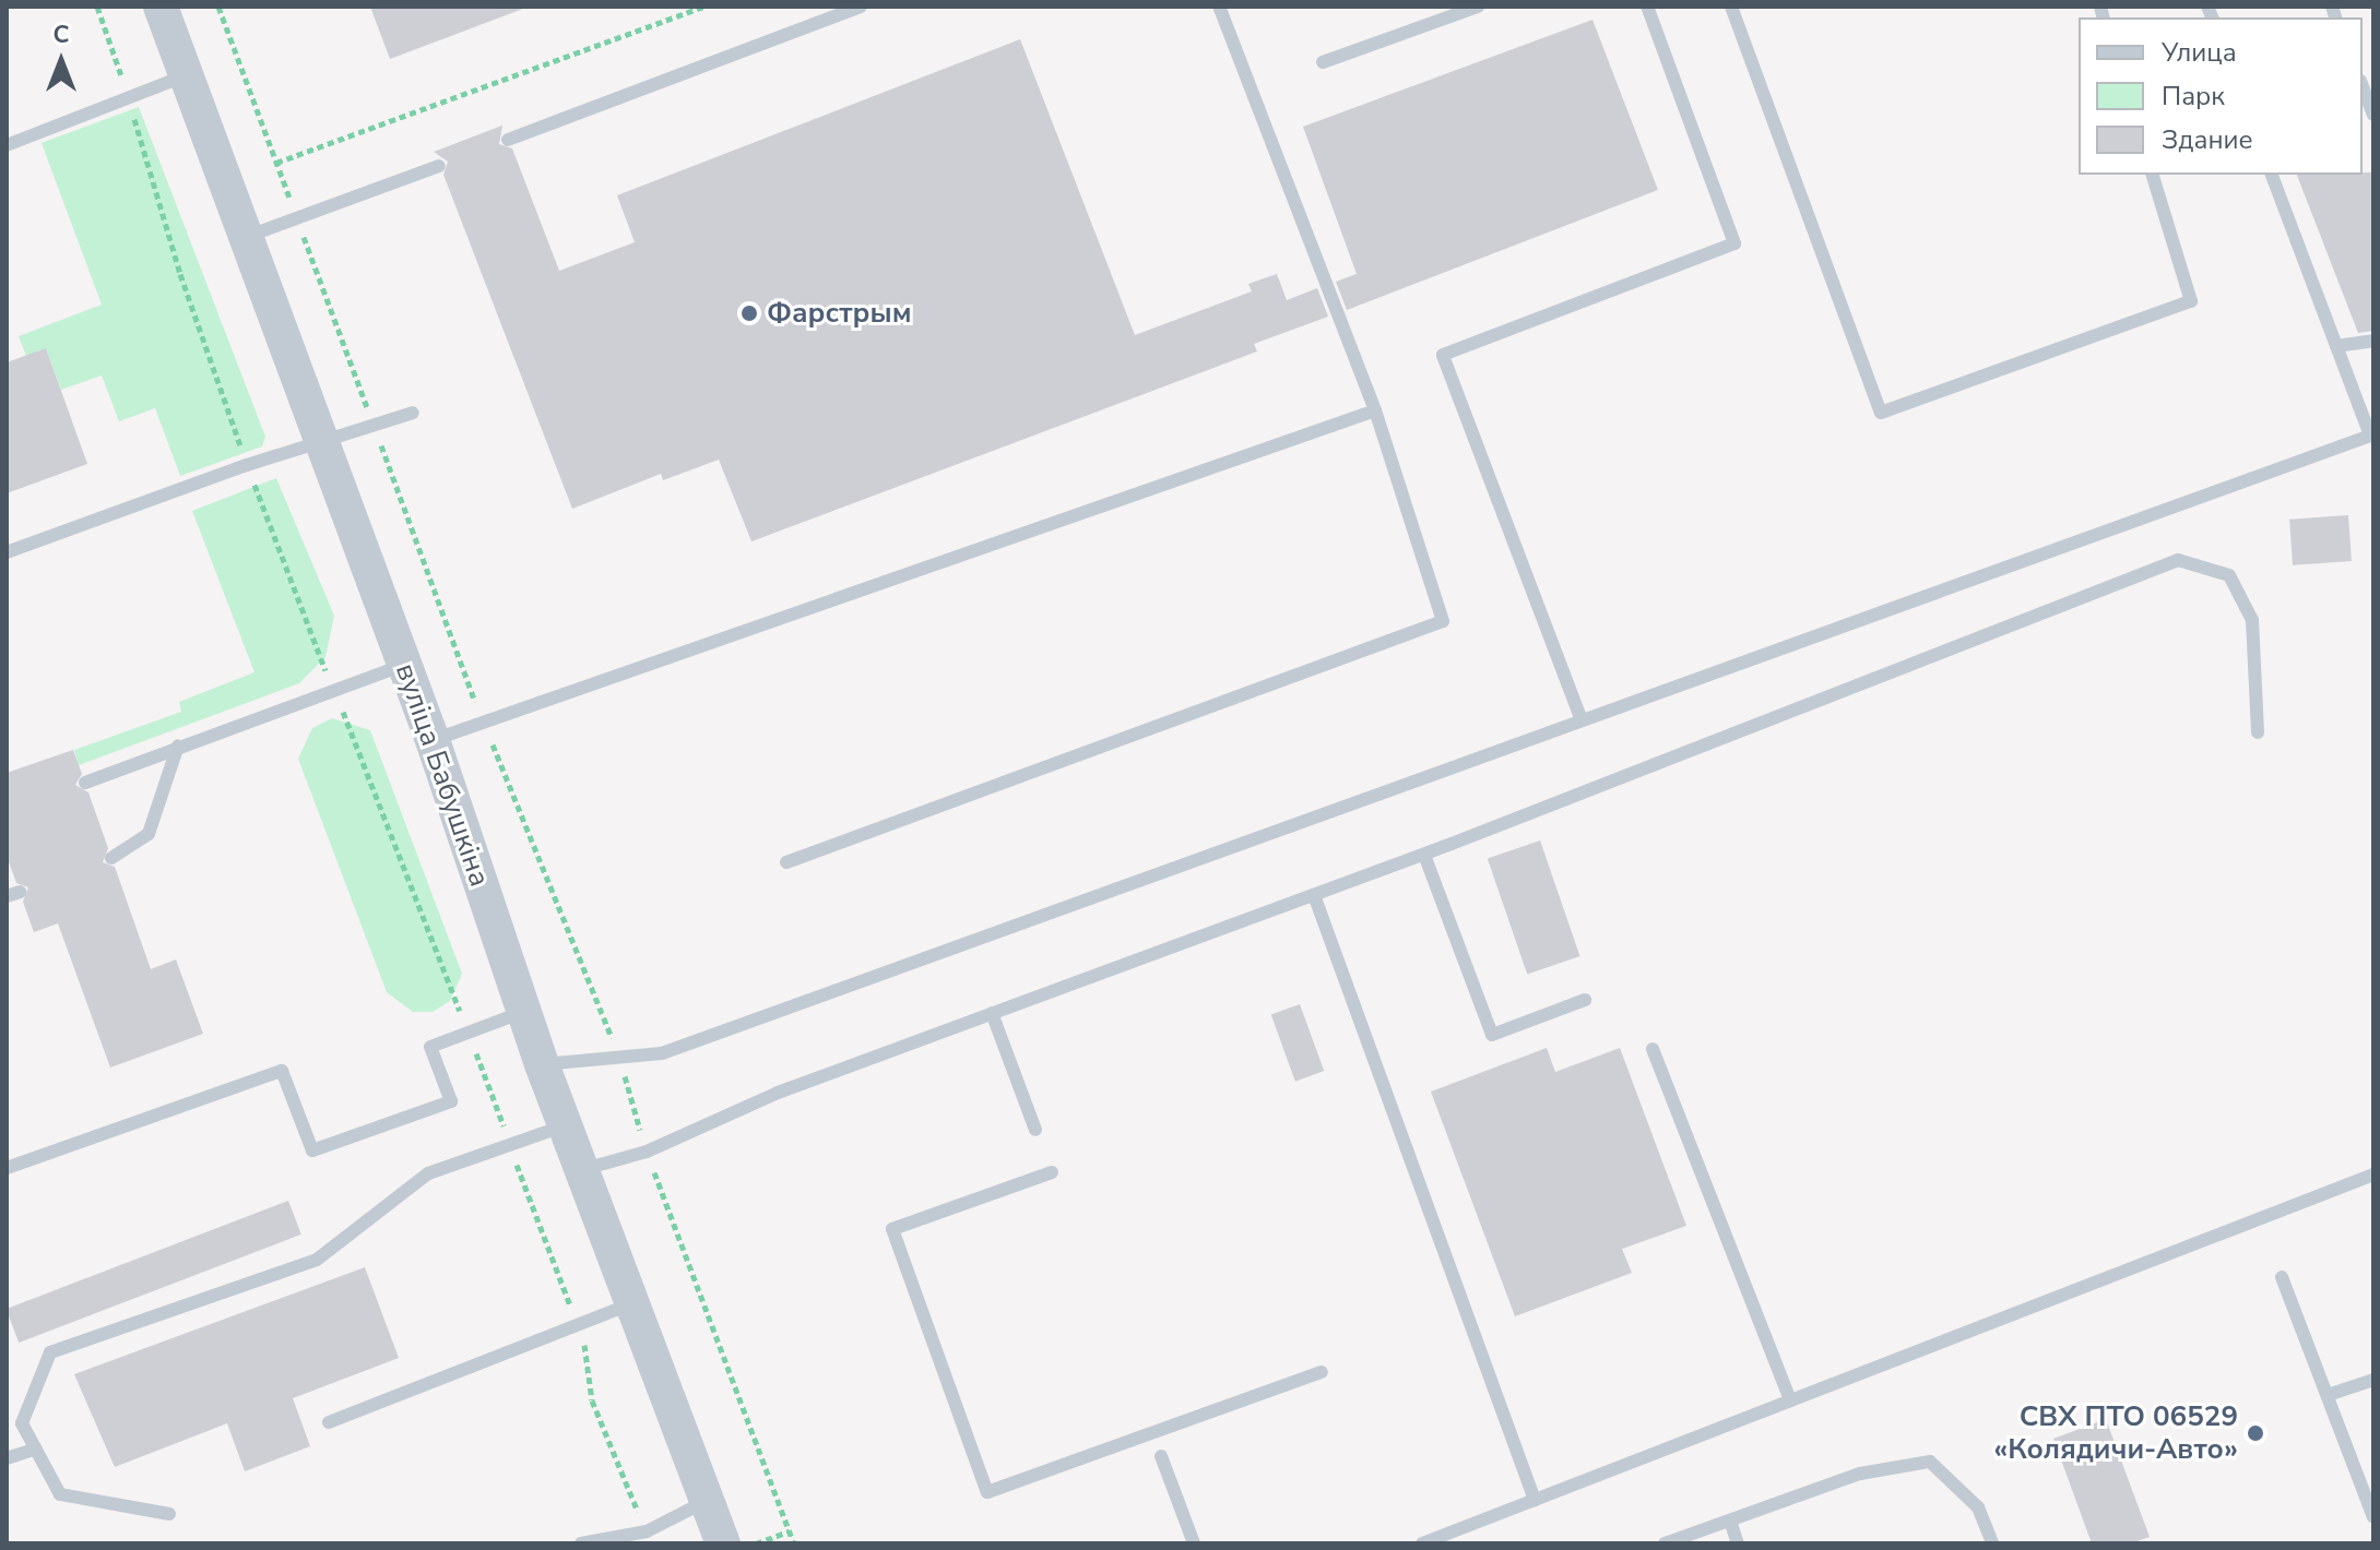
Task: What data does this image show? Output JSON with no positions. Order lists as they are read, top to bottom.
{
  "streets": {
    "street": ["вуліца Бабушкіна"]
  },
  "places": ["Фарстрым", "СВХ ПТО 06529 «Колядичи-Авто»"],
  "legend": ["Улица", "Парк", "Здание"],
  "north": "top"
}
